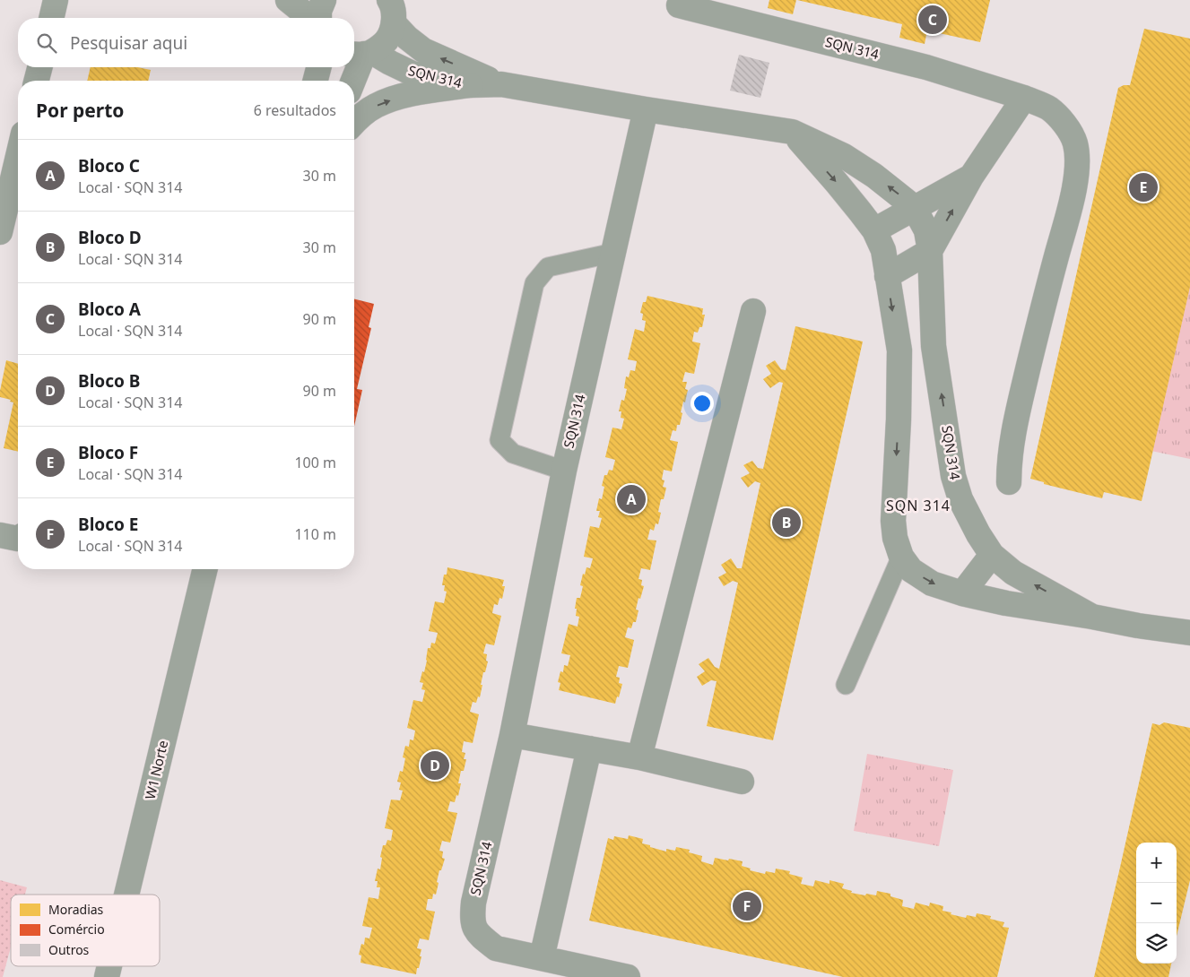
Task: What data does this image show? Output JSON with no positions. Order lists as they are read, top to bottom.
{
  "streets": {
    "street": ["SQN 314", "W1 Norte"]
  },
  "districts": ["SQN 314"],
  "legend": ["Moradias", "Comércio", "Outros"],
  "page": {
    "pins": [
      "C",
      "E",
      "A",
      "B",
      "D",
      "F"
    ],
    "search": "Pesquisar aqui",
    "heading": ["Por perto", "6 resultados"],
    "list": [
      {
        "mark": "A",
        "name": "Bloco C",
        "note": "Local · SQN 314",
        "value": "30 m"
      },
      {
        "mark": "B",
        "name": "Bloco D",
        "note": "Local · SQN 314",
        "value": "30 m"
      },
      {
        "mark": "C",
        "name": "Bloco A",
        "note": "Local · SQN 314",
        "value": "90 m"
      },
      {
        "mark": "D",
        "name": "Bloco B",
        "note": "Local · SQN 314",
        "value": "90 m"
      },
      {
        "mark": "E",
        "name": "Bloco F",
        "note": "Local · SQN 314",
        "value": "100 m"
      },
      {
        "mark": "F",
        "name": "Bloco E",
        "note": "Local · SQN 314",
        "value": "110 m"
      }
    ],
    "map_buttons": ["+", "−"]
  }
}
